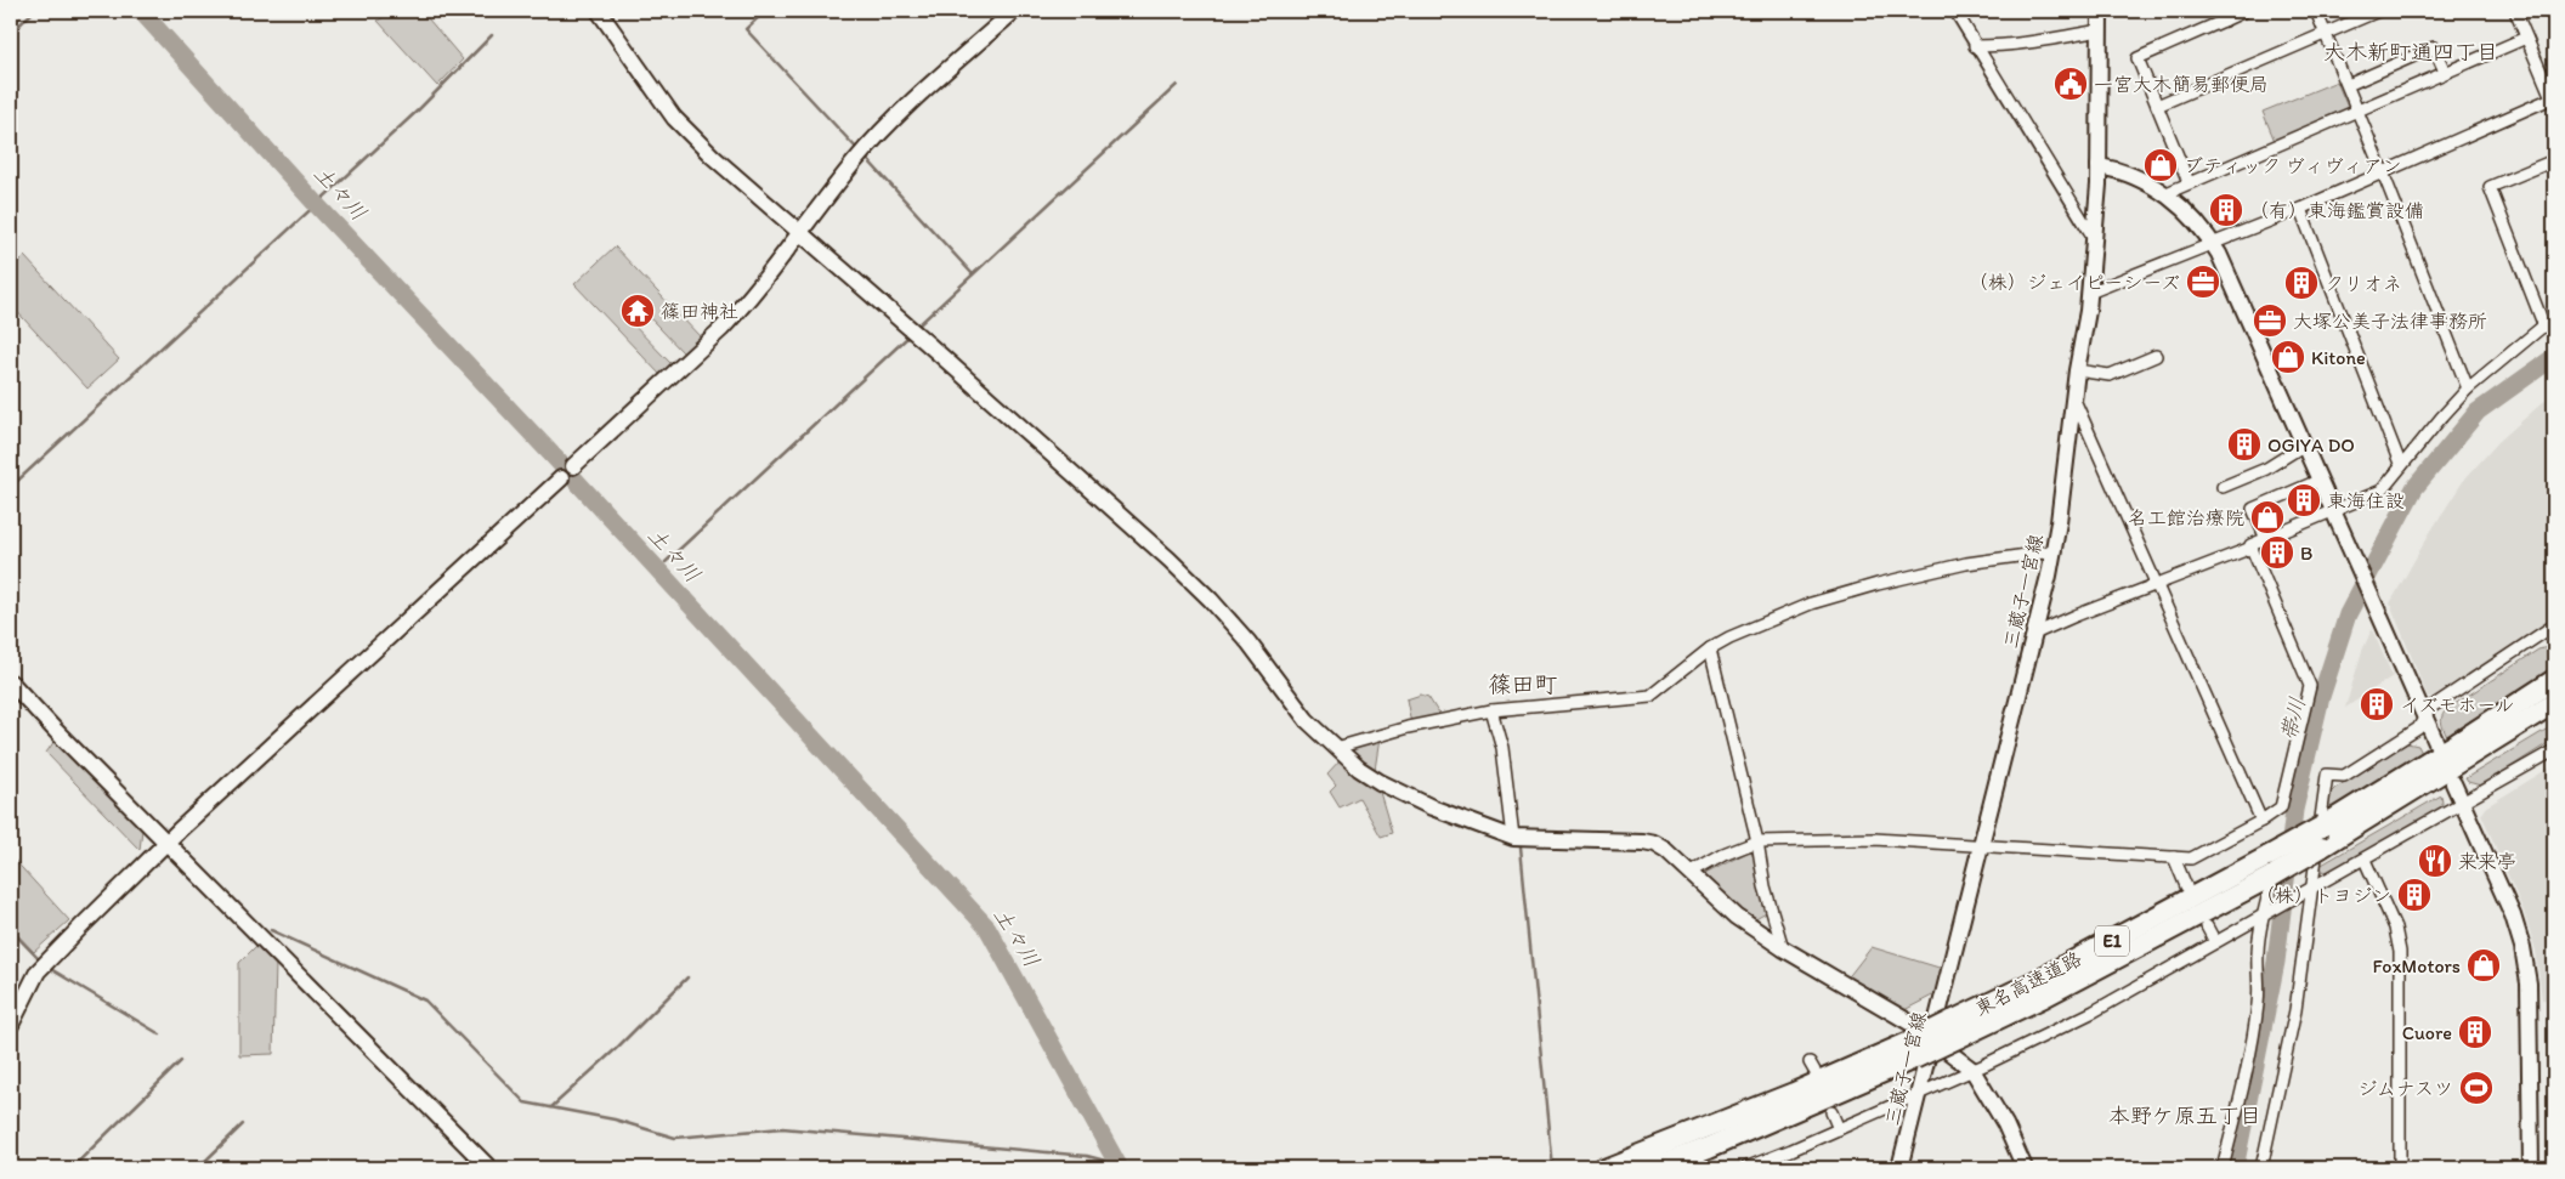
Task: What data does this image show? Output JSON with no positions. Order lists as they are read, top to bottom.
{
  "streets": {
    "highway": ["E1", "東名高速道路"],
    "street": ["三蔵子一宮線"]
  },
  "crossings": [
    ["三蔵子一宮線", "東名高速道路"]
  ],
  "districts": ["大木新町通四丁目", "篠田町", "本野ケ原五丁目"],
  "water": ["土々川", "帯川"],
  "places": {
    "public building": ["一宮大木簡易郵便局"],
    "shop": [
      "ブティック ヴィヴィアン",
      "Kitone",
      "名工館治療院",
      "FoxMotors"
    ],
    "building": [
      "（有）東海鑑賞設備",
      "クリオネ",
      "OGIYA DO",
      "東海住設",
      "B",
      "イズモホール",
      "（株）トヨジン",
      "Cuore"
    ],
    "office": ["（株）ジェイピーシーズ", "大塚公美子法律事務所"],
    "temple": ["篠田神社"],
    "restaurant": ["来来亭"],
    "sports": ["ジムナスツ"]
  }
}
